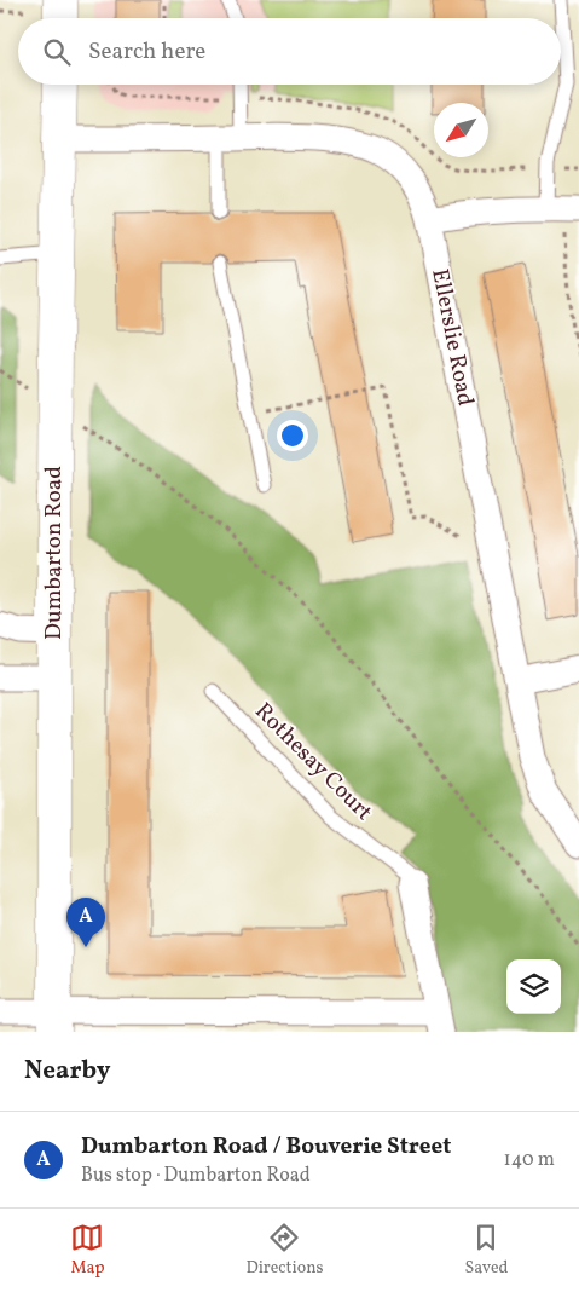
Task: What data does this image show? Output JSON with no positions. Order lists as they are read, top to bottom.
{
  "streets": {
    "main road": ["Dumbarton Road"],
    "street": ["Ellerslie Road"],
    "lane": ["Rothesay Court"]
  },
  "crossings": [
    ["Ellerslie Road", "Dumbarton Road"]
  ],
  "north": "bottom left",
  "page": {
    "search": "Search here",
    "pins": "A",
    "heading": "Nearby",
    "list": [
      {
        "mark": "A",
        "name": "Dumbarton Road / Bouverie Street",
        "note": "Bus stop · Dumbarton Road",
        "value": "140 m"
      }
    ],
    "nav": ["Map", "Directions", "Saved"]
  }
}
